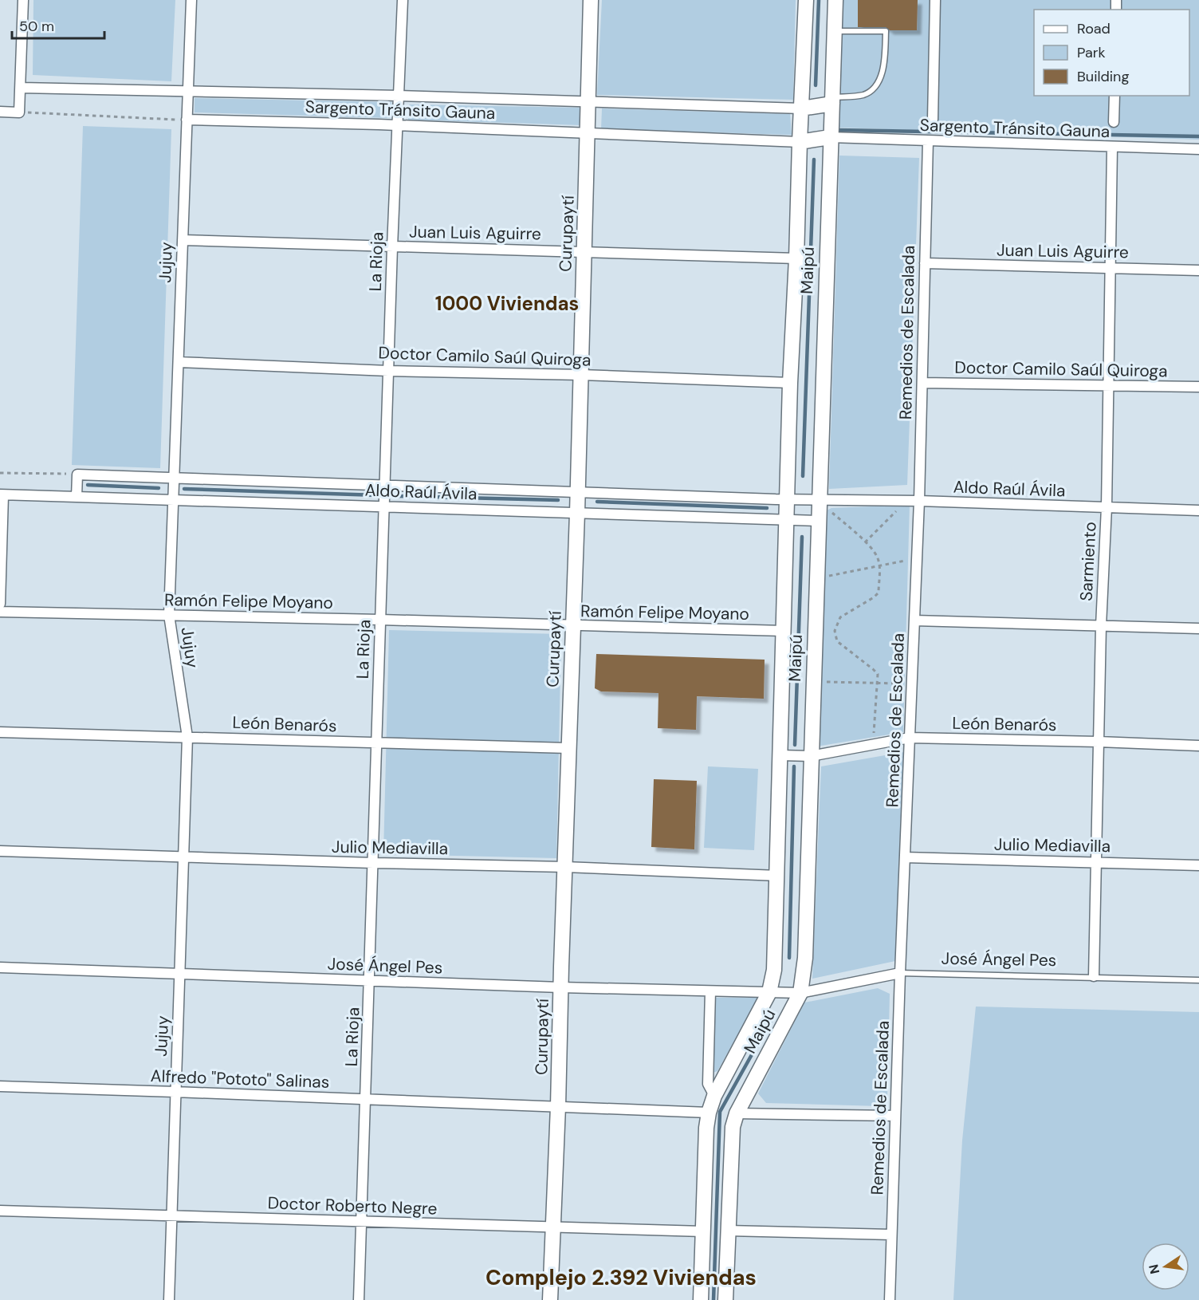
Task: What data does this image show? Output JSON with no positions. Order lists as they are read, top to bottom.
{
  "streets": {
    "street": [
      "Sargento Tránsito Gauna",
      "Juan Luis Aguirre",
      "Curupaytí",
      "La Rioja",
      "Jujuy",
      "Maipú",
      "Remedios de Escalada",
      "Doctor Camilo Saúl Quiroga",
      "Aldo Raúl Ávila",
      "Sarmiento",
      "Ramón Felipe Moyano",
      "León Benarós",
      "Julio Mediavilla",
      "José Ángel Pes",
      "Alfredo \"Pototo\" Salinas",
      "Doctor Roberto Negre"
    ]
  },
  "crossings": [
    ["Sargento Tránsito Gauna", "Curupaytí"],
    ["Sargento Tránsito Gauna", "La Rioja"],
    ["Sargento Tránsito Gauna", "Jujuy"],
    ["Sargento Tránsito Gauna", "Maipú"],
    ["Sargento Tránsito Gauna", "Remedios de Escalada"],
    ["Sargento Tránsito Gauna", "Sarmiento"],
    ["Juan Luis Aguirre", "Curupaytí"],
    ["Juan Luis Aguirre", "La Rioja"],
    ["Juan Luis Aguirre", "Jujuy"],
    ["Juan Luis Aguirre", "Maipú"],
    ["Juan Luis Aguirre", "Remedios de Escalada"],
    ["Juan Luis Aguirre", "Sarmiento"],
    ["Curupaytí", "Doctor Camilo Saúl Quiroga"],
    ["Curupaytí", "Aldo Raúl Ávila"],
    ["Curupaytí", "Ramón Felipe Moyano"],
    ["Curupaytí", "León Benarós"],
    ["Curupaytí", "Julio Mediavilla"],
    ["Curupaytí", "José Ángel Pes"],
    ["Curupaytí", "Alfredo \"Pototo\" Salinas"],
    ["Curupaytí", "Doctor Roberto Negre"],
    ["La Rioja", "Doctor Camilo Saúl Quiroga"],
    ["La Rioja", "Aldo Raúl Ávila"],
    ["La Rioja", "Ramón Felipe Moyano"],
    ["La Rioja", "León Benarós"],
    ["La Rioja", "Julio Mediavilla"],
    ["La Rioja", "José Ángel Pes"],
    ["La Rioja", "Alfredo \"Pototo\" Salinas"],
    ["La Rioja", "Doctor Roberto Negre"],
    ["Jujuy", "Doctor Camilo Saúl Quiroga"],
    ["Jujuy", "Aldo Raúl Ávila"],
    ["Jujuy", "Ramón Felipe Moyano"],
    ["Jujuy", "León Benarós"],
    ["Jujuy", "Julio Mediavilla"],
    ["Jujuy", "José Ángel Pes"],
    ["Jujuy", "Alfredo \"Pototo\" Salinas"],
    ["Jujuy", "Doctor Roberto Negre"],
    ["Maipú", "Doctor Camilo Saúl Quiroga"],
    ["Maipú", "Aldo Raúl Ávila"],
    ["Maipú", "Ramón Felipe Moyano"],
    ["Maipú", "León Benarós"],
    ["Maipú", "Julio Mediavilla"],
    ["Maipú", "José Ángel Pes"],
    ["Maipú", "Alfredo \"Pototo\" Salinas"],
    ["Maipú", "Doctor Roberto Negre"],
    ["Remedios de Escalada", "Doctor Camilo Saúl Quiroga"],
    ["Remedios de Escalada", "Aldo Raúl Ávila"],
    ["Remedios de Escalada", "León Benarós"],
    ["Remedios de Escalada", "Julio Mediavilla"],
    ["Remedios de Escalada", "José Ángel Pes"],
    ["Doctor Camilo Saúl Quiroga", "Sarmiento"],
    ["Aldo Raúl Ávila", "Sarmiento"],
    ["Sarmiento", "León Benarós"],
    ["Sarmiento", "Julio Mediavilla"],
    ["Sarmiento", "José Ángel Pes"]
  ],
  "districts": ["1000 Viviendas", "Complejo 2.392 Viviendas"],
  "legend": ["Road", "Park", "Building"],
  "scale_bar": "50 m",
  "north": "left"
}
